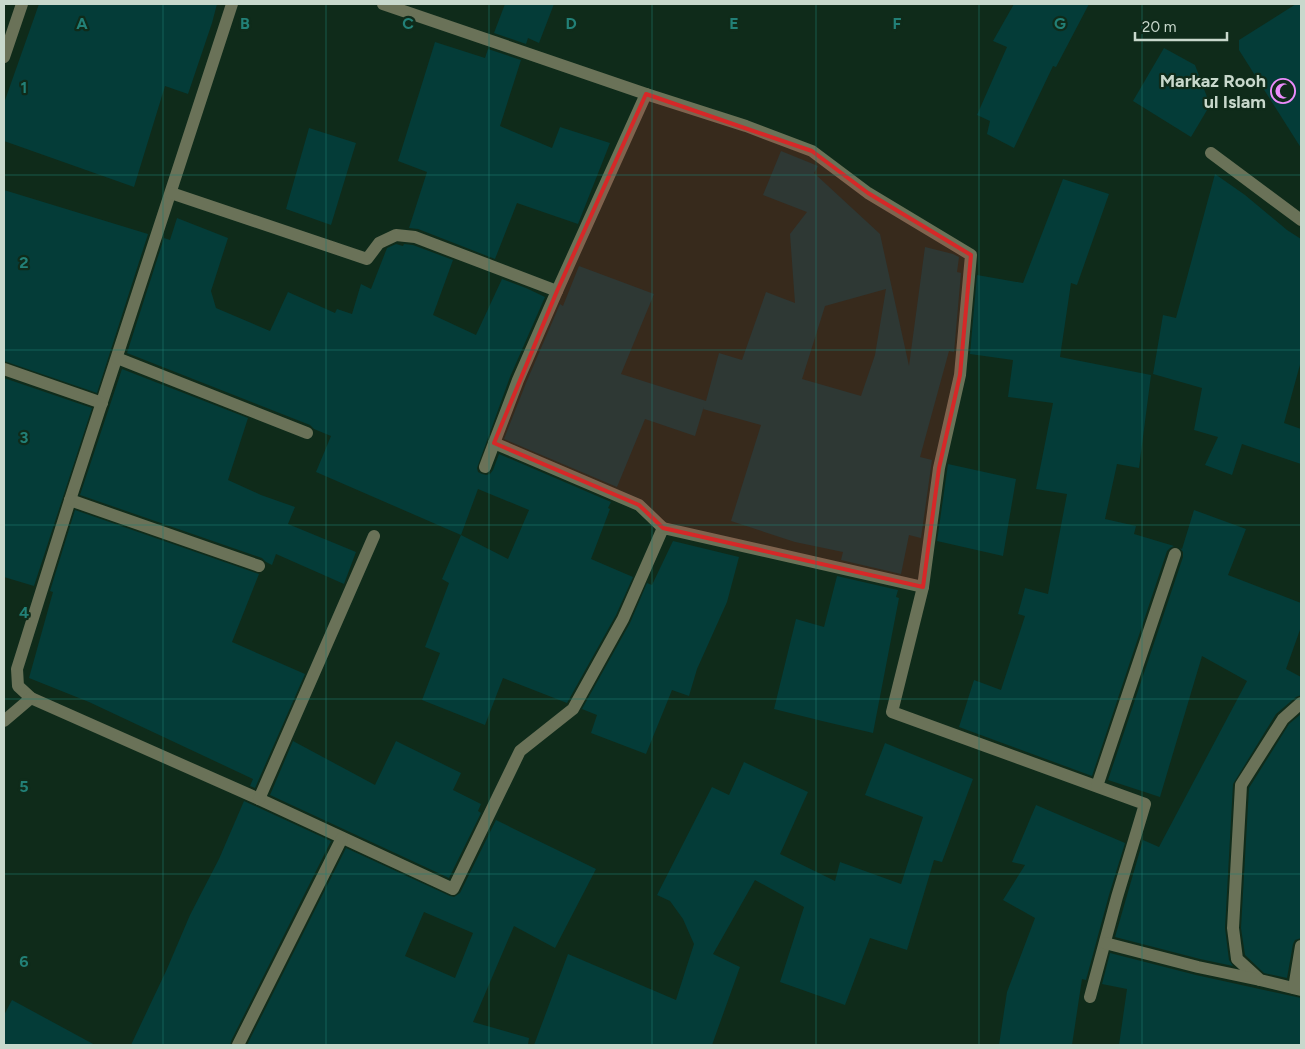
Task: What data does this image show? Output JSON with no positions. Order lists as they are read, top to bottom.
{
  "places": {
    "mosque": ["Markaz Rooh ul Islam"]
  },
  "scale_bar": "20 m",
  "grid": {
    "columns": [
      "A",
      "B",
      "C",
      "D",
      "E",
      "F",
      "G"
    ],
    "rows": [
      "1",
      "2",
      "3",
      "4",
      "5",
      "6"
    ]
  }
}
